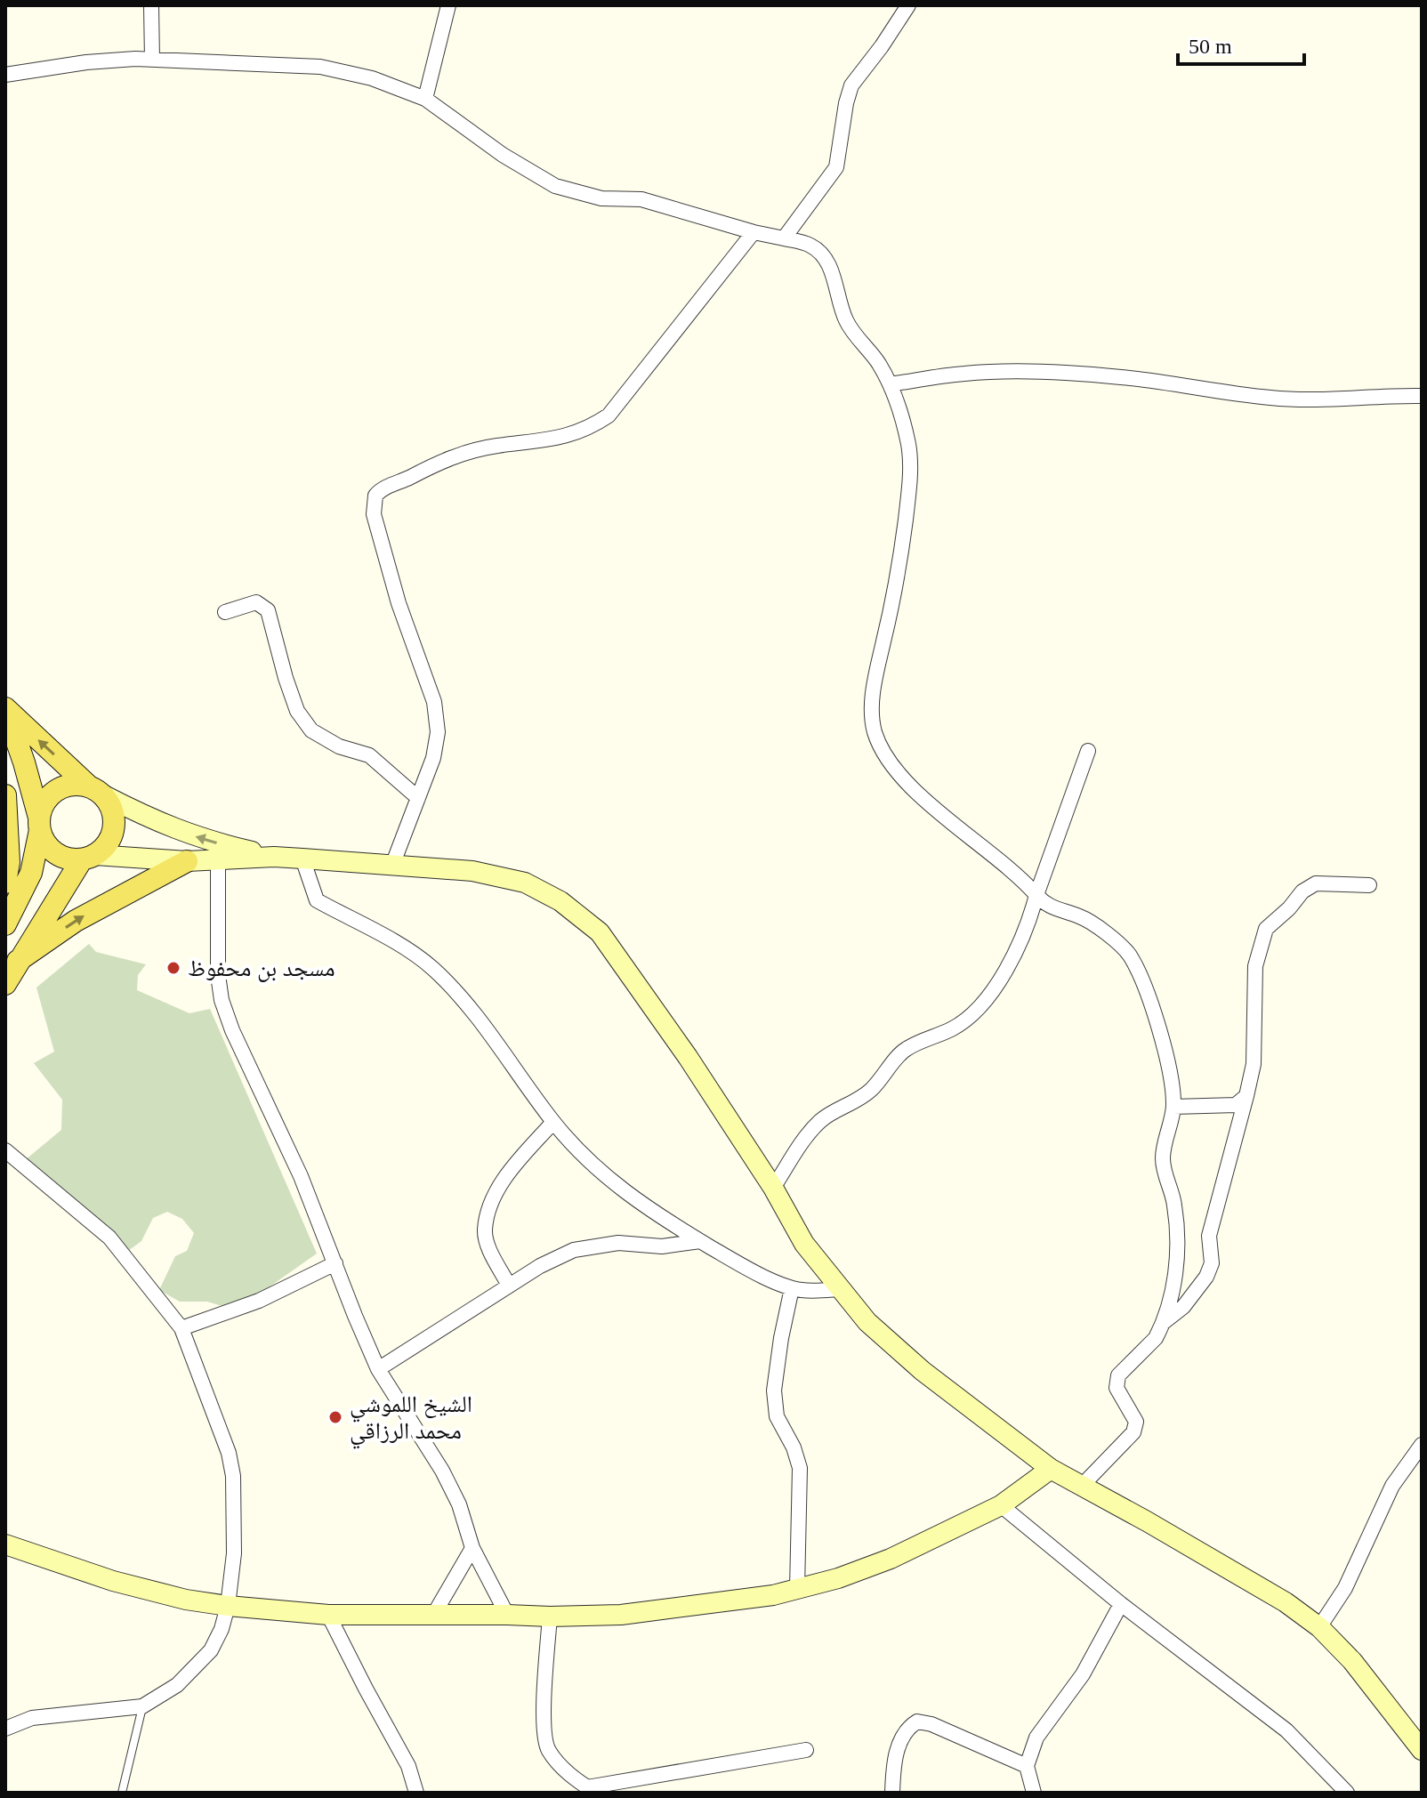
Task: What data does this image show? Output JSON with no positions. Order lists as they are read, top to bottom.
{
  "places": ["مسجد بن محفوظ", "الشيخ اللموشي محمد الرزاقي"],
  "scale_bar": "50 m"
}
